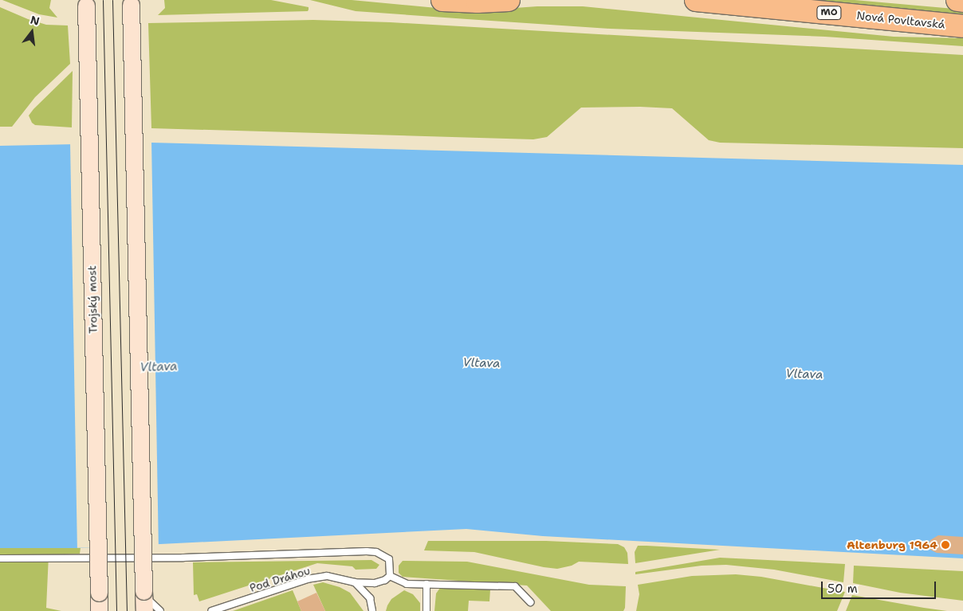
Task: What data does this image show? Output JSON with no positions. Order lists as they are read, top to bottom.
{
  "streets": {
    "highway": ["MO", "Nová Povltavská"],
    "main road": ["Trojský most"],
    "lane": ["Pod Dráhou"]
  },
  "water": ["Vltava"],
  "places": ["Altenburg 1964"],
  "scale_bar": "50 m",
  "north": "top"
}
